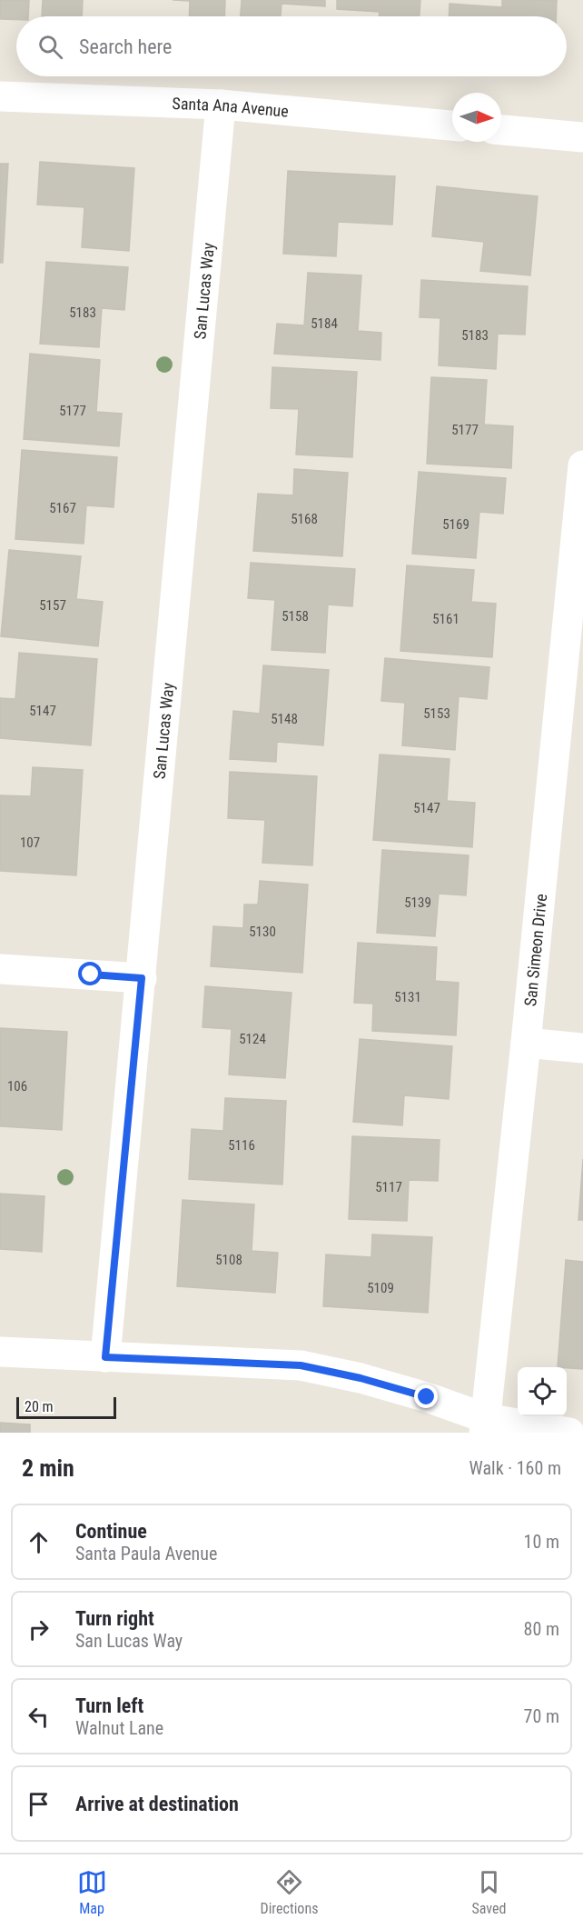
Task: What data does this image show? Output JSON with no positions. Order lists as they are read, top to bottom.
{
  "streets": {
    "street": ["Santa Ana Avenue", "San Lucas Way", "San Simeon Drive"]
  },
  "crossings": [
    ["Santa Ana Avenue", "San Lucas Way"]
  ],
  "house_numbers": [
    "5183",
    "5184",
    "5183",
    "5177",
    "5177",
    "5167",
    "5168",
    "5169",
    "5157",
    "5158",
    "5161",
    "5147",
    "5153",
    "5148",
    "5147",
    "107",
    "5139",
    "5130",
    "5131",
    "5124",
    "106",
    "5116",
    "5117",
    "5108",
    "5109"
  ],
  "scale_bar": "20 m",
  "north": "right",
  "page": {
    "search": "Search here",
    "scale": "20 m",
    "heading": ["2 min", "Walk · 160 m"],
    "list": [
      ["Continue", "Santa Paula Avenue", "10 m"],
      ["Turn right", "San Lucas Way", "80 m"],
      ["Turn left", "Walnut Lane", "70 m"],
      "Arrive at destination"
    ],
    "nav": ["Map", "Directions", "Saved"]
  }
}
